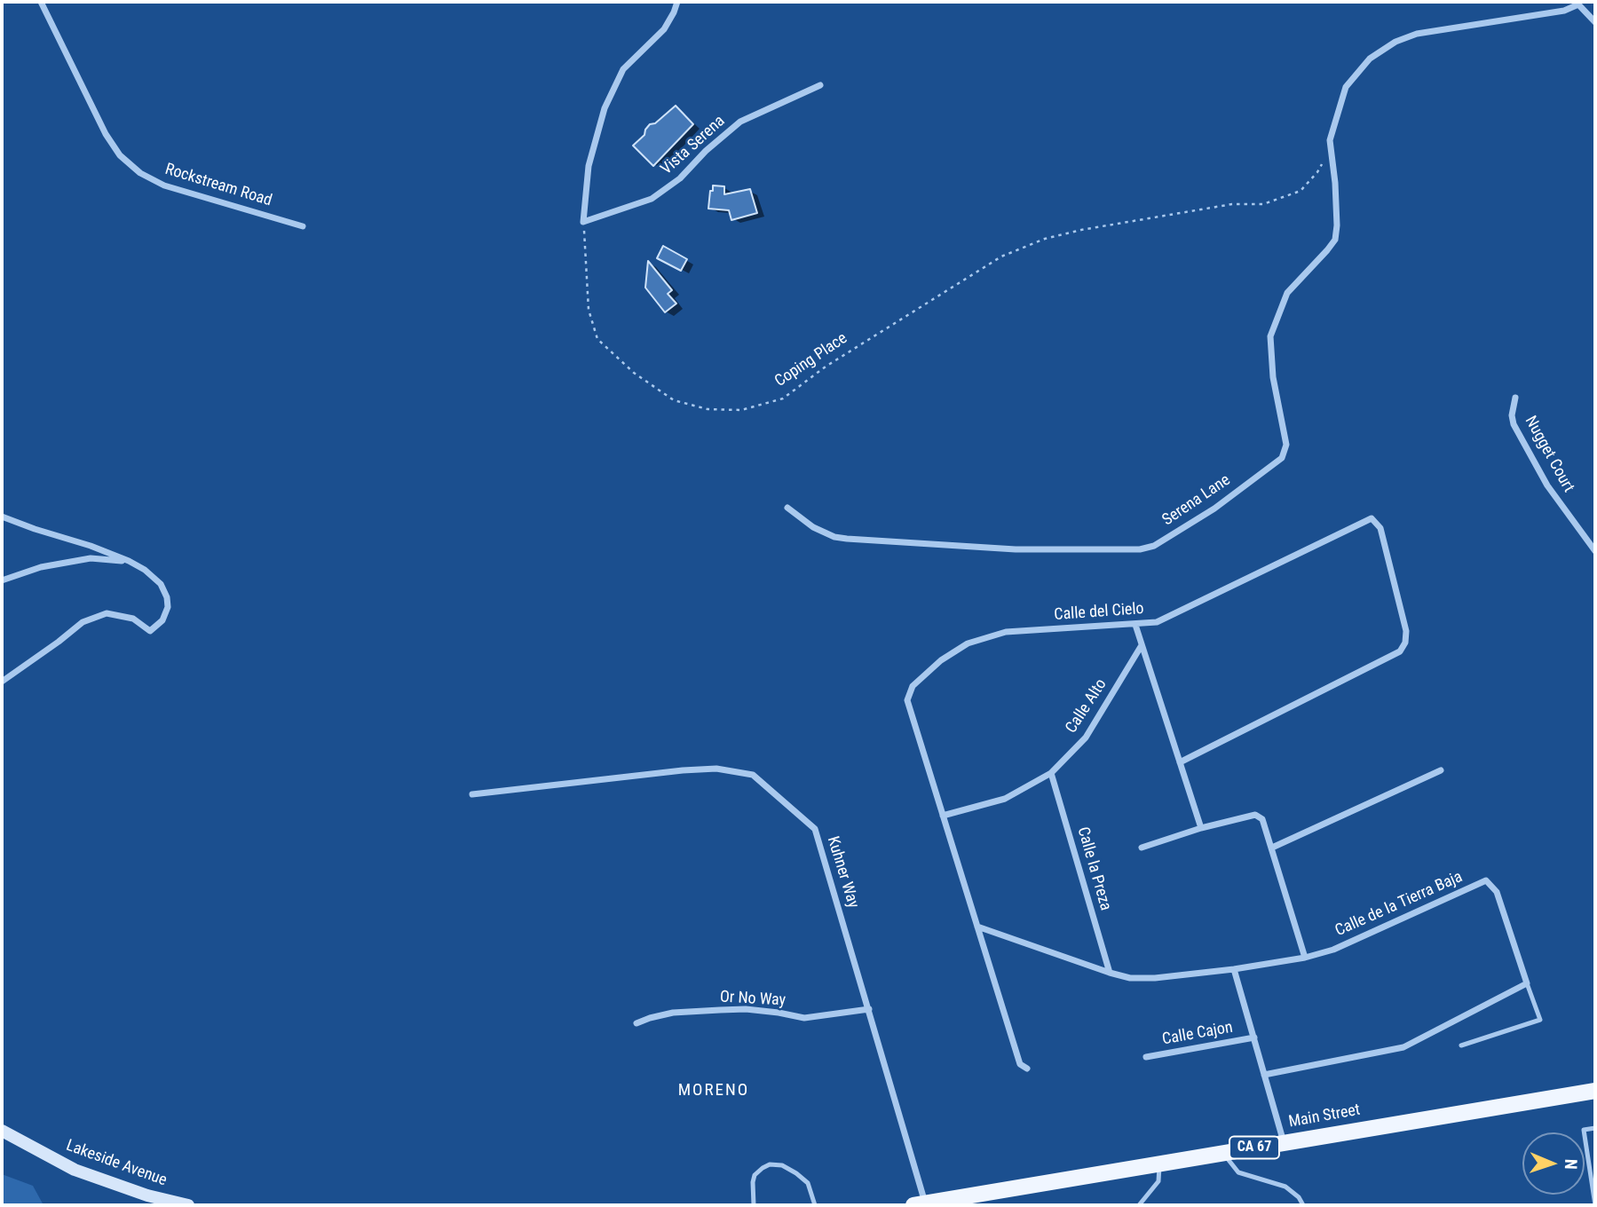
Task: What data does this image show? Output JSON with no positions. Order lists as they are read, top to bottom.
{
  "streets": {
    "main road": ["Main Street", "CA 67"],
    "street": [
      "Vista Serena",
      "Rockstream Road",
      "Nugget Court",
      "Serena Lane",
      "Calle del Cielo",
      "Calle Alto",
      "Calle la Preza",
      "Kuhner Way",
      "Calle de la Tierra Baja",
      "Or No Way",
      "Calle Cajon",
      "Lakeside Avenue"
    ],
    "path": ["Coping Place"]
  },
  "crossings": [
    ["Vista Serena", "Coping Place"],
    ["Coping Place", "Serena Lane"],
    ["Calle del Cielo", "Calle Alto"],
    ["Calle del Cielo", "Calle de la Tierra Baja"],
    ["Calle Alto", "Calle la Preza"],
    ["Calle la Preza", "Calle de la Tierra Baja"],
    ["Kuhner Way", "Or No Way"],
    ["Kuhner Way", "Main Street"]
  ],
  "districts": ["MORENO"],
  "north": "right"
}
